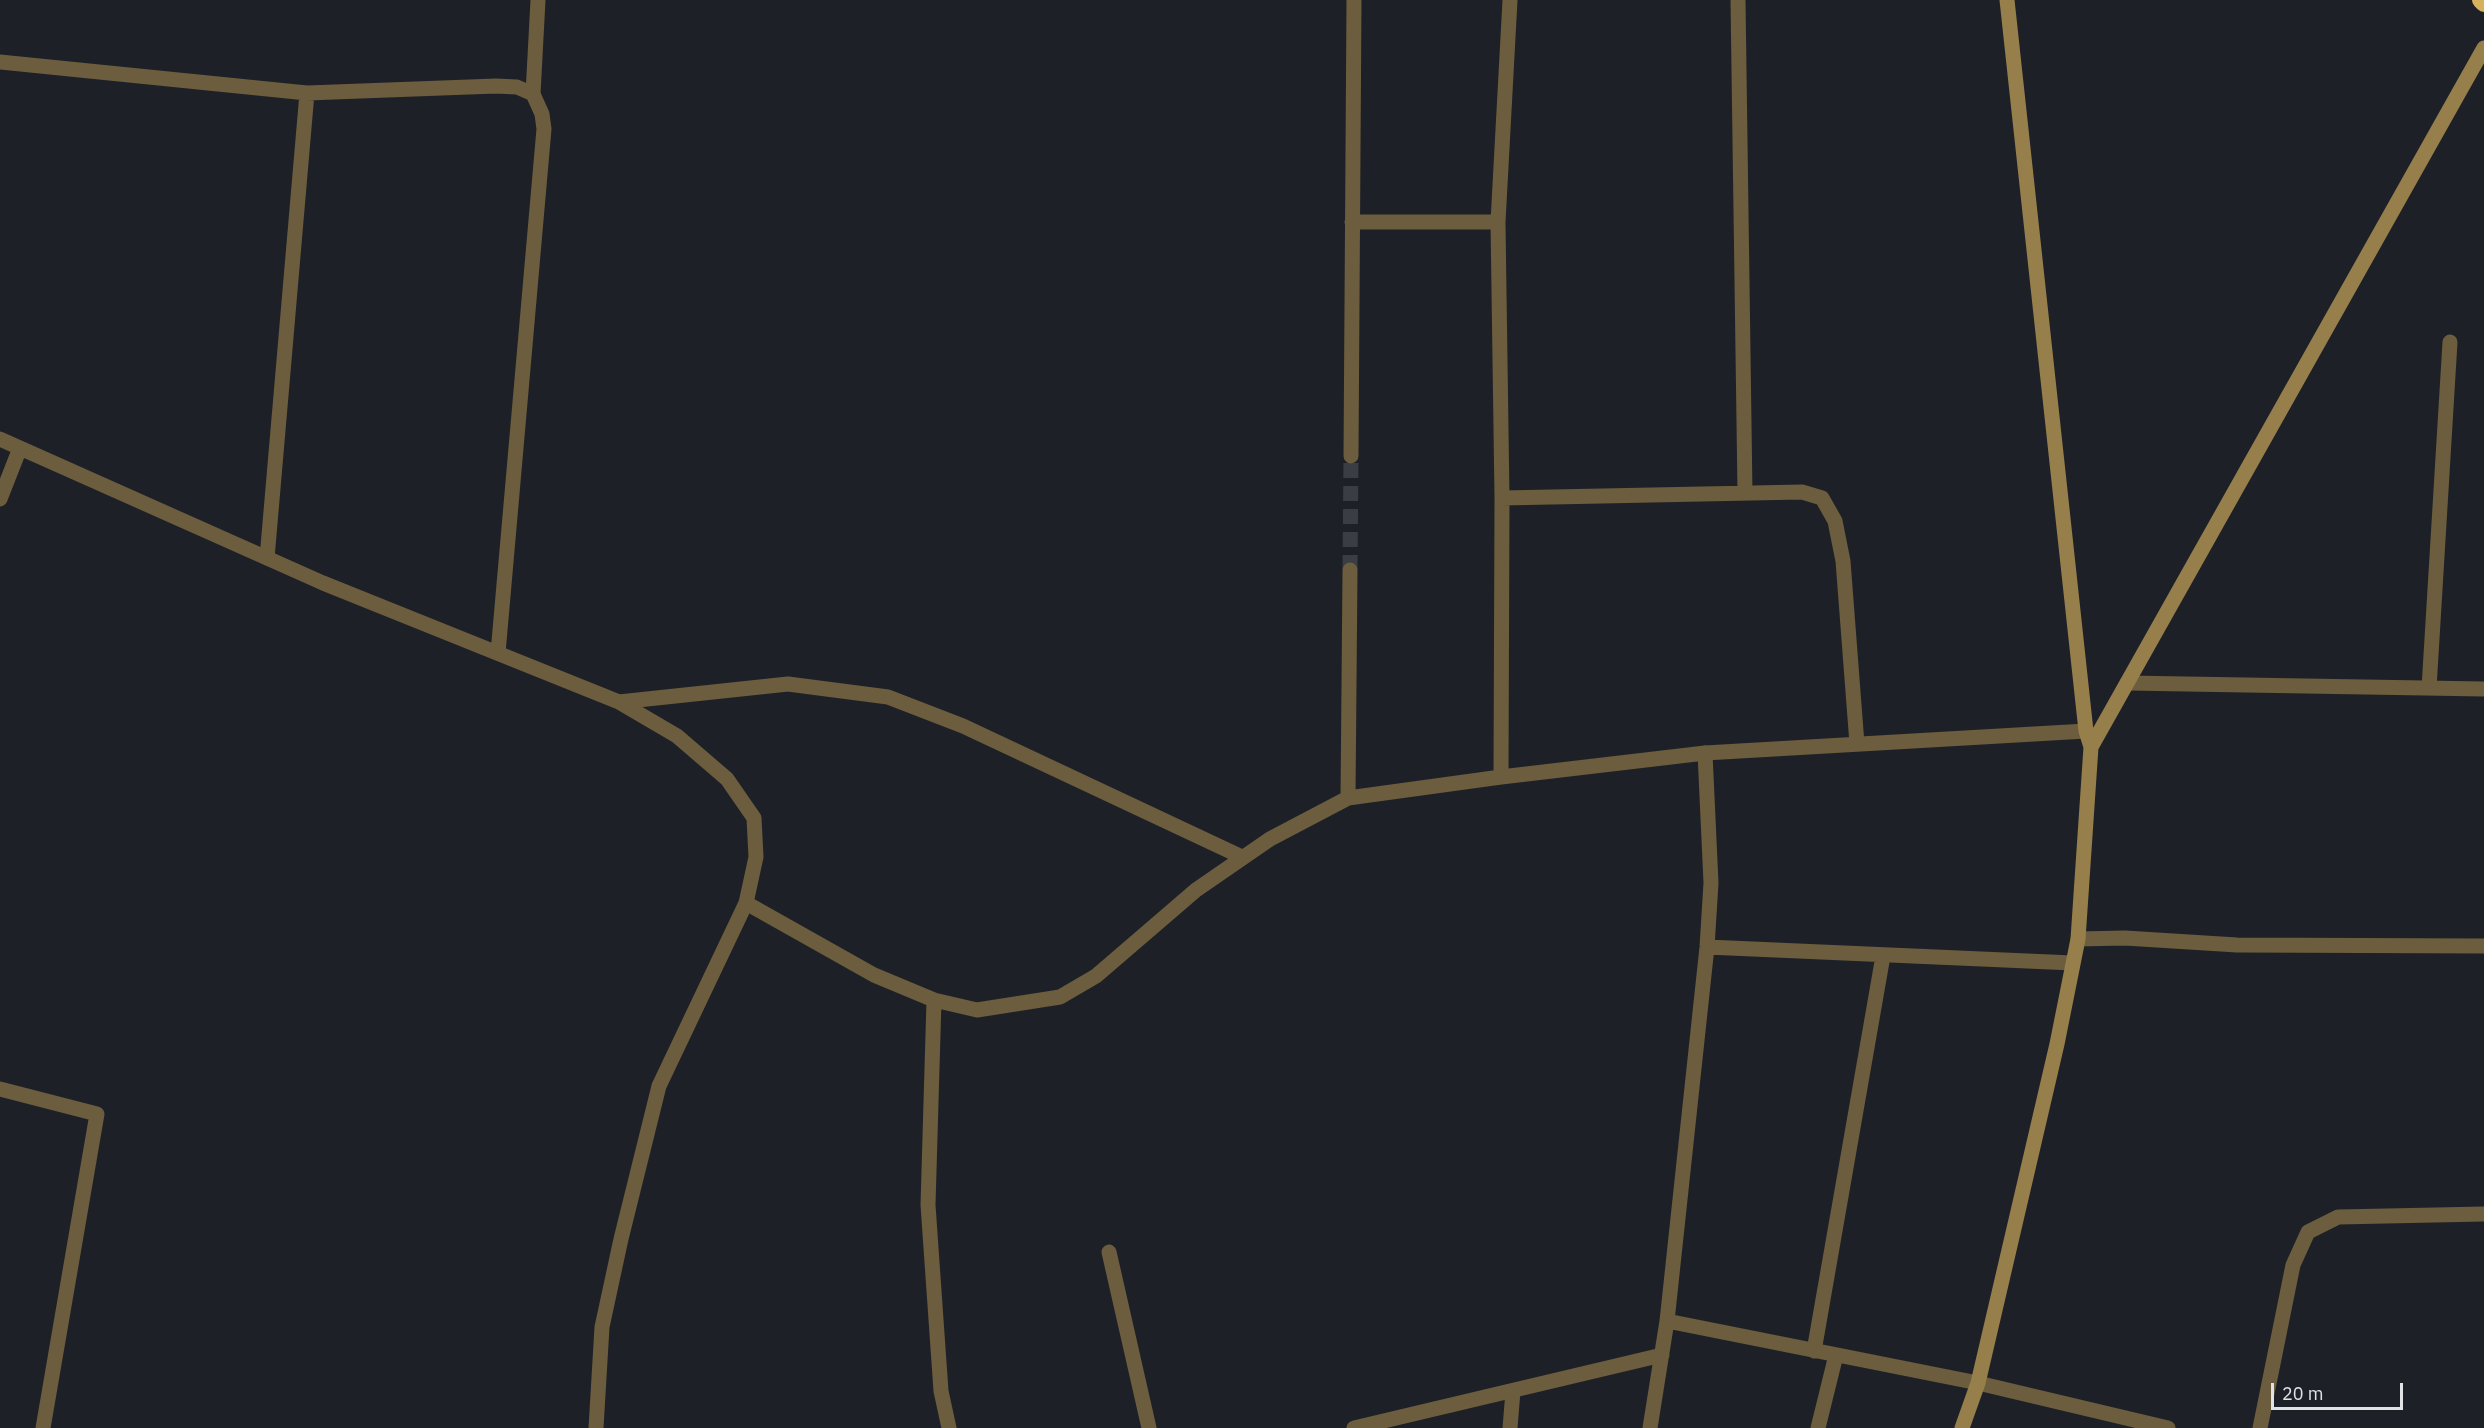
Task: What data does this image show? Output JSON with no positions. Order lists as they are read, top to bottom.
{
  "scale_bar": "20 m"
}
